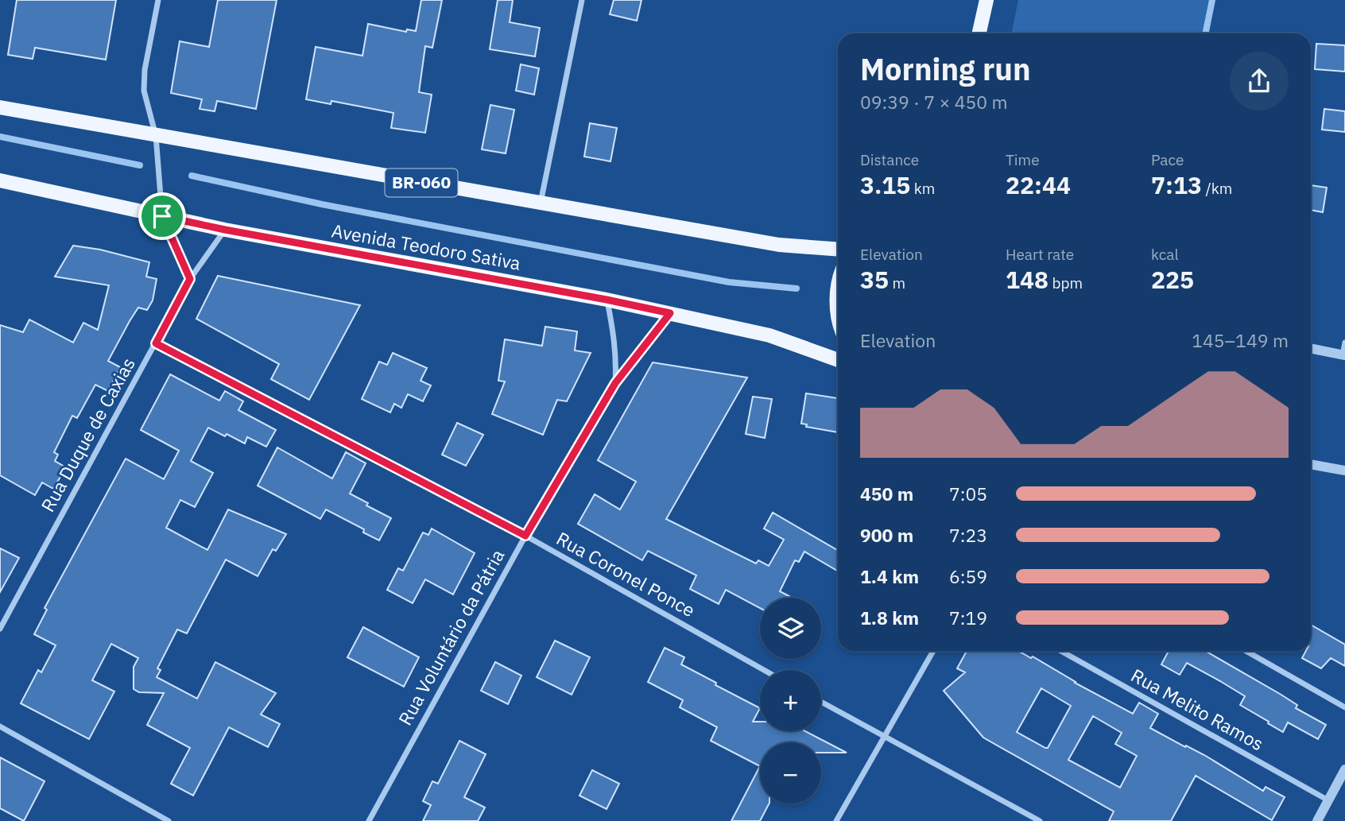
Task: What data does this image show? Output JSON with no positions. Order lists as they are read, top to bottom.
{
  "streets": {
    "main road": ["BR-060", "Avenida Teodoro Sativa"],
    "street": [
      "Rua Duque de Caxias",
      "Rua Coronel Ponce",
      "Rua Voluntário da Pátria",
      "Rua Melito Ramos"
    ]
  },
  "crossings": [
    ["Avenida Teodoro Sativa", "Rua Duque de Caxias"],
    ["Avenida Teodoro Sativa", "Rua Voluntário da Pátria"],
    ["Rua Duque de Caxias", "Rua Coronel Ponce"],
    ["Rua Coronel Ponce", "Rua Voluntário da Pátria"]
  ],
  "page": {
    "heading": ["Morning run", "09:39 · 7 × 450 m"],
    "stats": [
      ["Distance", "3.15 km"],
      ["Time", "22:44"],
      ["Pace", "7:13 /km"],
      ["Elevation", "35 m"],
      ["Heart rate", "148 bpm"],
      ["kcal", "225"]
    ],
    "chart": ["Elevation", "145–149 m"],
    "list": [
      {
        "name": "450 m",
        "note": "7:05"
      },
      {
        "name": "900 m",
        "note": "7:23"
      },
      {
        "name": "1.4 km",
        "note": "6:59"
      },
      {
        "name": "1.8 km",
        "note": "7:19"
      }
    ],
    "map_buttons": ["+", "−"]
  }
}
